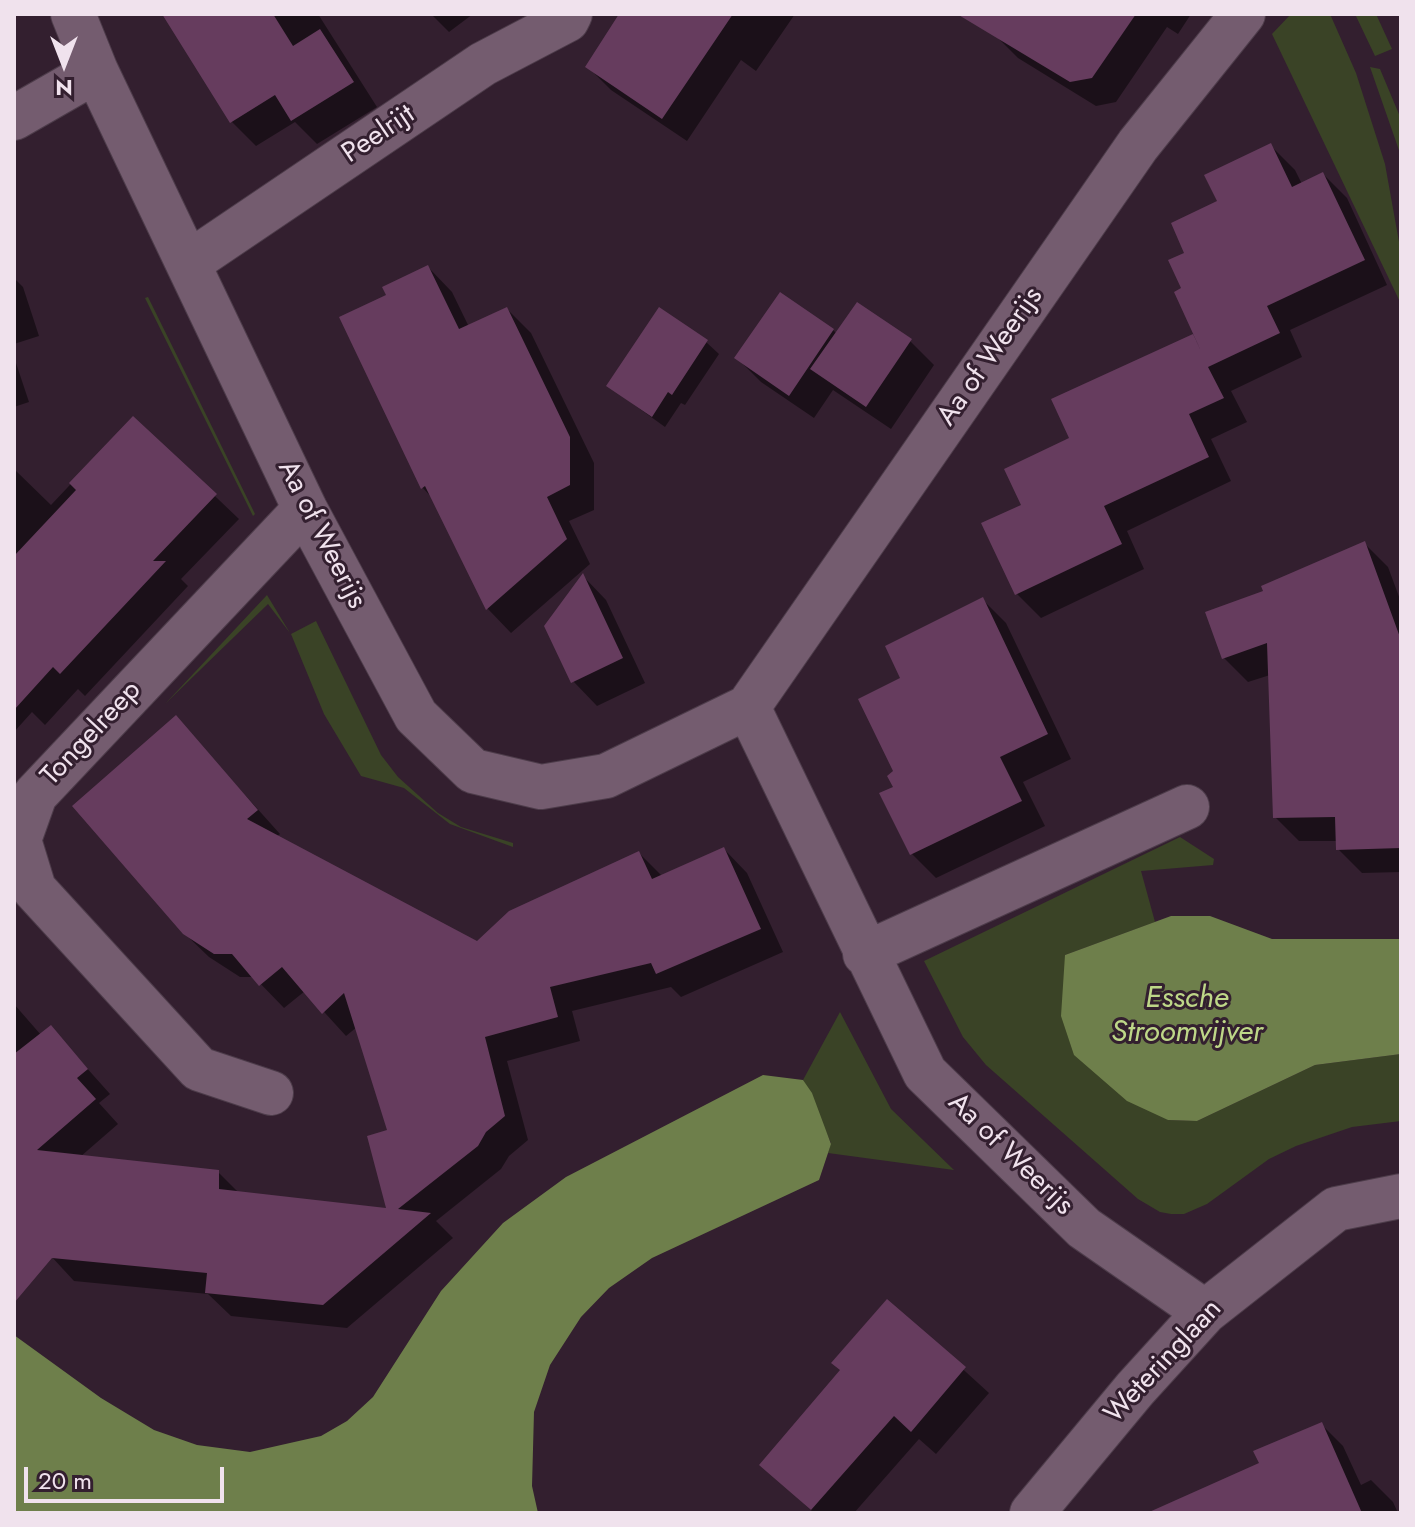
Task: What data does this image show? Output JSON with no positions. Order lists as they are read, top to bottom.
{
  "streets": {
    "street": [
      "Peelrijt",
      "Aa of Weerijs",
      "Tongelreep",
      "Weteringlaan"
    ]
  },
  "crossings": [
    ["Peelrijt", "Aa of Weerijs"],
    ["Aa of Weerijs", "Tongelreep"],
    ["Aa of Weerijs", "Weteringlaan"]
  ],
  "water": ["Essche Stroomvijver"],
  "scale_bar": "20 m",
  "north": "bottom"
}
